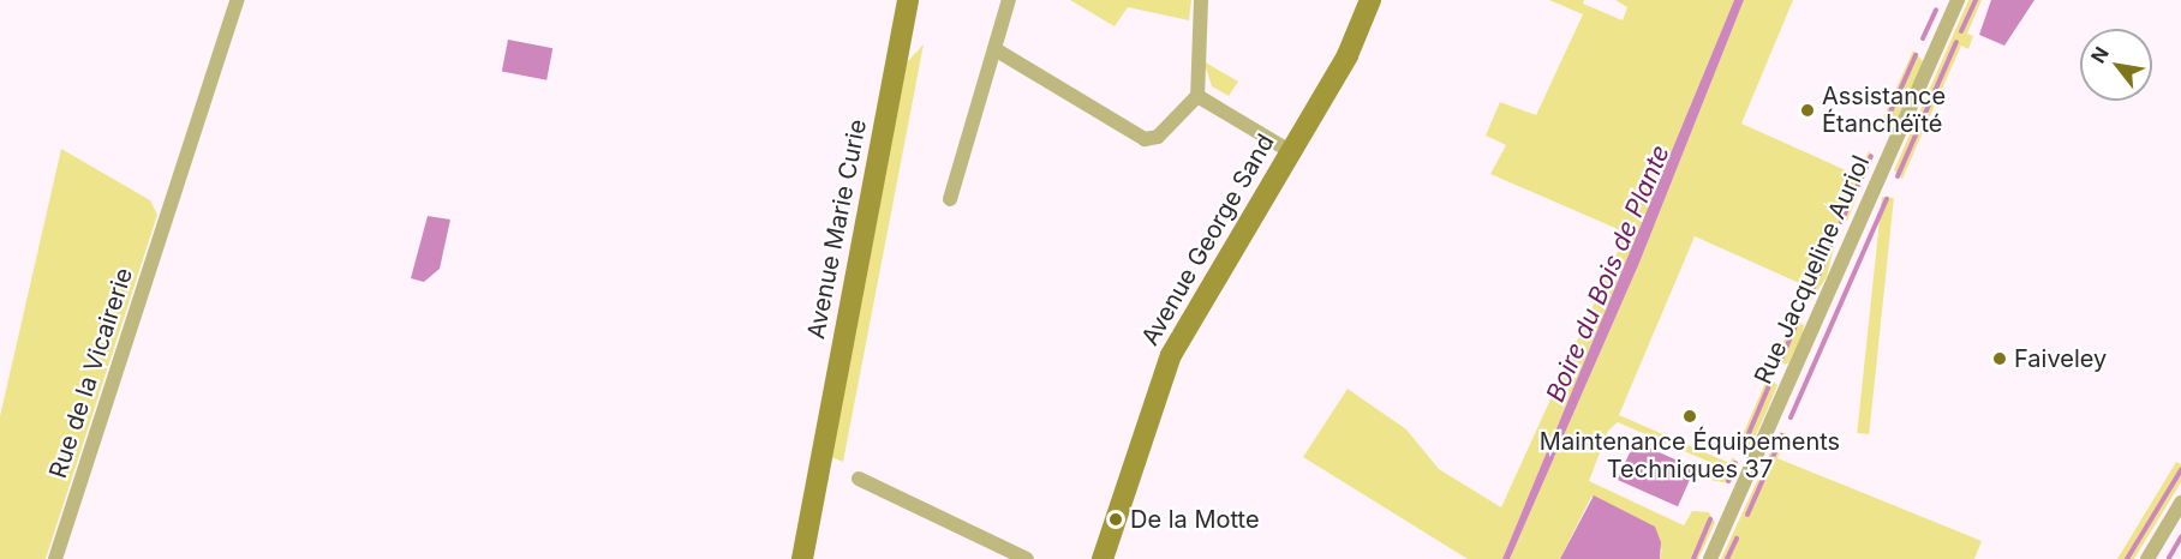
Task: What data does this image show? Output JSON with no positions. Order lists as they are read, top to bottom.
{
  "streets": {
    "street": [
      "Avenue Marie Curie",
      "Avenue George Sand",
      "Rue Jacqueline Auriol",
      "Rue de la Vicairerie"
    ]
  },
  "water": ["Boire du Bois de Plante"],
  "places": [
    "Assistance Étanchéïté",
    "Faiveley",
    "Maintenance Équipements Techniques 37",
    "De la Motte"
  ],
  "north": "top left"
}
